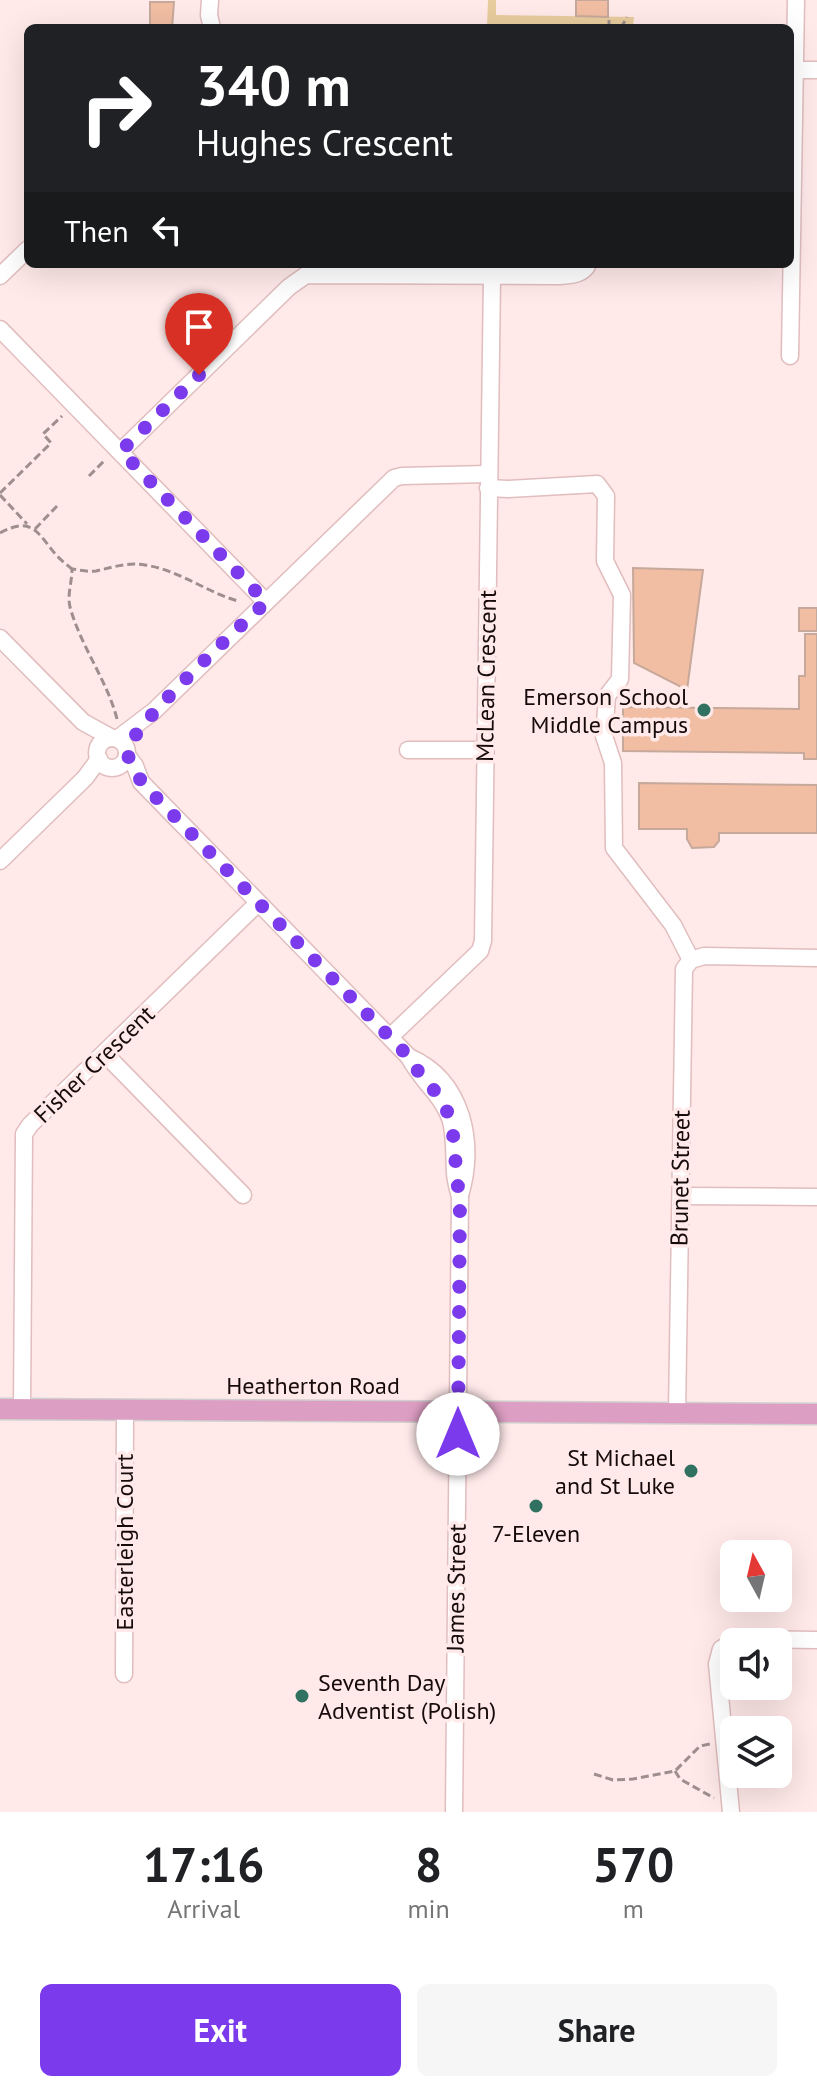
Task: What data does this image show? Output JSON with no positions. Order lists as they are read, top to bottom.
{
  "streets": {
    "main road": ["Heatherton Road"],
    "street": [
      "McLean Crescent",
      "Fisher Crescent",
      "Brunet Street",
      "Easterleigh Court",
      "James Street"
    ]
  },
  "crossings": [
    ["McLean Crescent", "James Street"],
    ["Fisher Crescent", "Heatherton Road"],
    ["Fisher Crescent", "James Street"],
    ["Brunet Street", "Heatherton Road"],
    ["Heatherton Road", "Easterleigh Court"],
    ["Heatherton Road", "James Street"]
  ],
  "places": [
    "Emerson School Middle Campus",
    "St Michael and St Luke",
    "7-Eleven",
    "Seventh Day Adventist (Polish)"
  ],
  "north": "top",
  "page": {
    "turn": ["340 m", "Hughes Crescent"],
    "then": "Then",
    "eta": [
      "17:16",
      "Arrival",
      "8",
      "min",
      "570",
      "m"
    ],
    "buttons": ["Exit", "Share"]
  }
}
